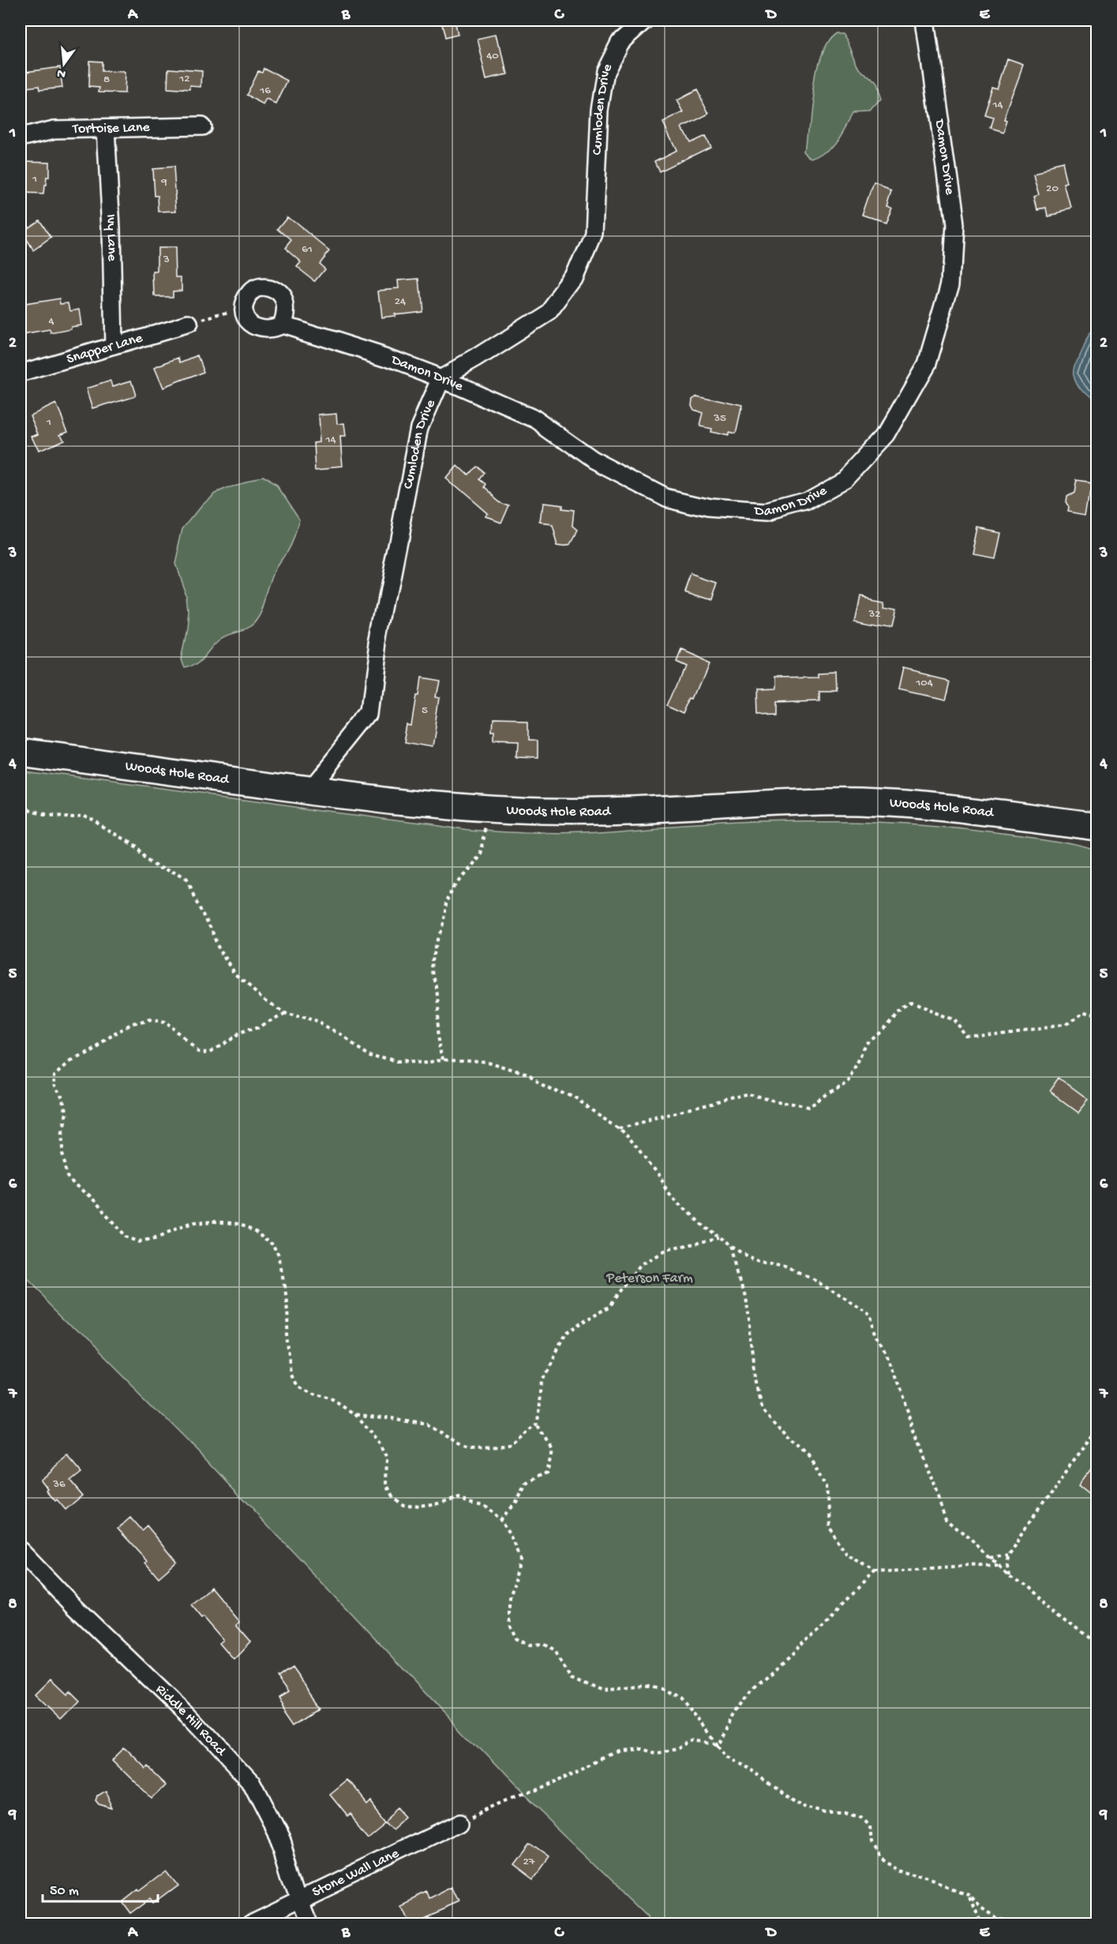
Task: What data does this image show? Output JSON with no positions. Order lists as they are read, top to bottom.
{
  "streets": {
    "highway": ["Woods Hole Road"],
    "street": [
      "Cumloden Drive",
      "Tortoise Lane",
      "Damon Drive",
      "Ivy Lane",
      "Snapper Lane",
      "Riddle Hill Road",
      "Stone Wall Lane"
    ]
  },
  "crossings": [
    ["Cumloden Drive", "Damon Drive"],
    ["Cumloden Drive", "Woods Hole Road"],
    ["Tortoise Lane", "Ivy Lane"],
    ["Ivy Lane", "Snapper Lane"],
    ["Riddle Hill Road", "Stone Wall Lane"]
  ],
  "parks": ["Peterson Farm"],
  "house_numbers": [
    "40",
    "12",
    "8",
    "16",
    "14",
    "1",
    "9",
    "20",
    "61",
    "3",
    "24",
    "4",
    "35",
    "1",
    "14",
    "32",
    "104",
    "5",
    "36",
    "27"
  ],
  "scale_bar": "50 m",
  "north": "bottom",
  "grid": {
    "columns": [
      "A",
      "B",
      "C",
      "D",
      "E"
    ],
    "rows": [
      "1",
      "2",
      "3",
      "4",
      "5",
      "6",
      "7",
      "8",
      "9"
    ]
  }
}
